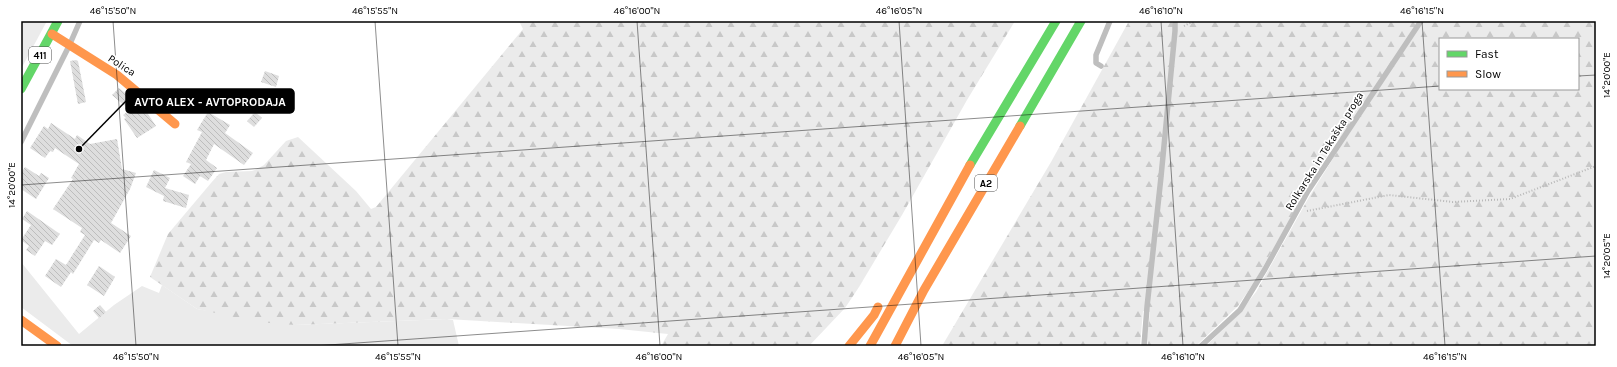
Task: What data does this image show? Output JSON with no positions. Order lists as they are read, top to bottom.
{
  "streets": {
    "main road": ["411", "Polica", "A2"],
    "lane": ["Rolkarska in Tekaška proga"]
  },
  "crossings": [
    ["411", "Polica"]
  ],
  "places": ["AVTO ALEX - AVTOPRODAJA"],
  "legend": ["Fast", "Slow"],
  "coordinates": [
    "46°15'50\"N",
    "46°15'55\"N",
    "46°16'00\"N",
    "46°16'05\"N",
    "46°16'10\"N",
    "46°16'15\"N",
    "14°20'00\"E",
    "14°20'05\"E"
  ]
}
